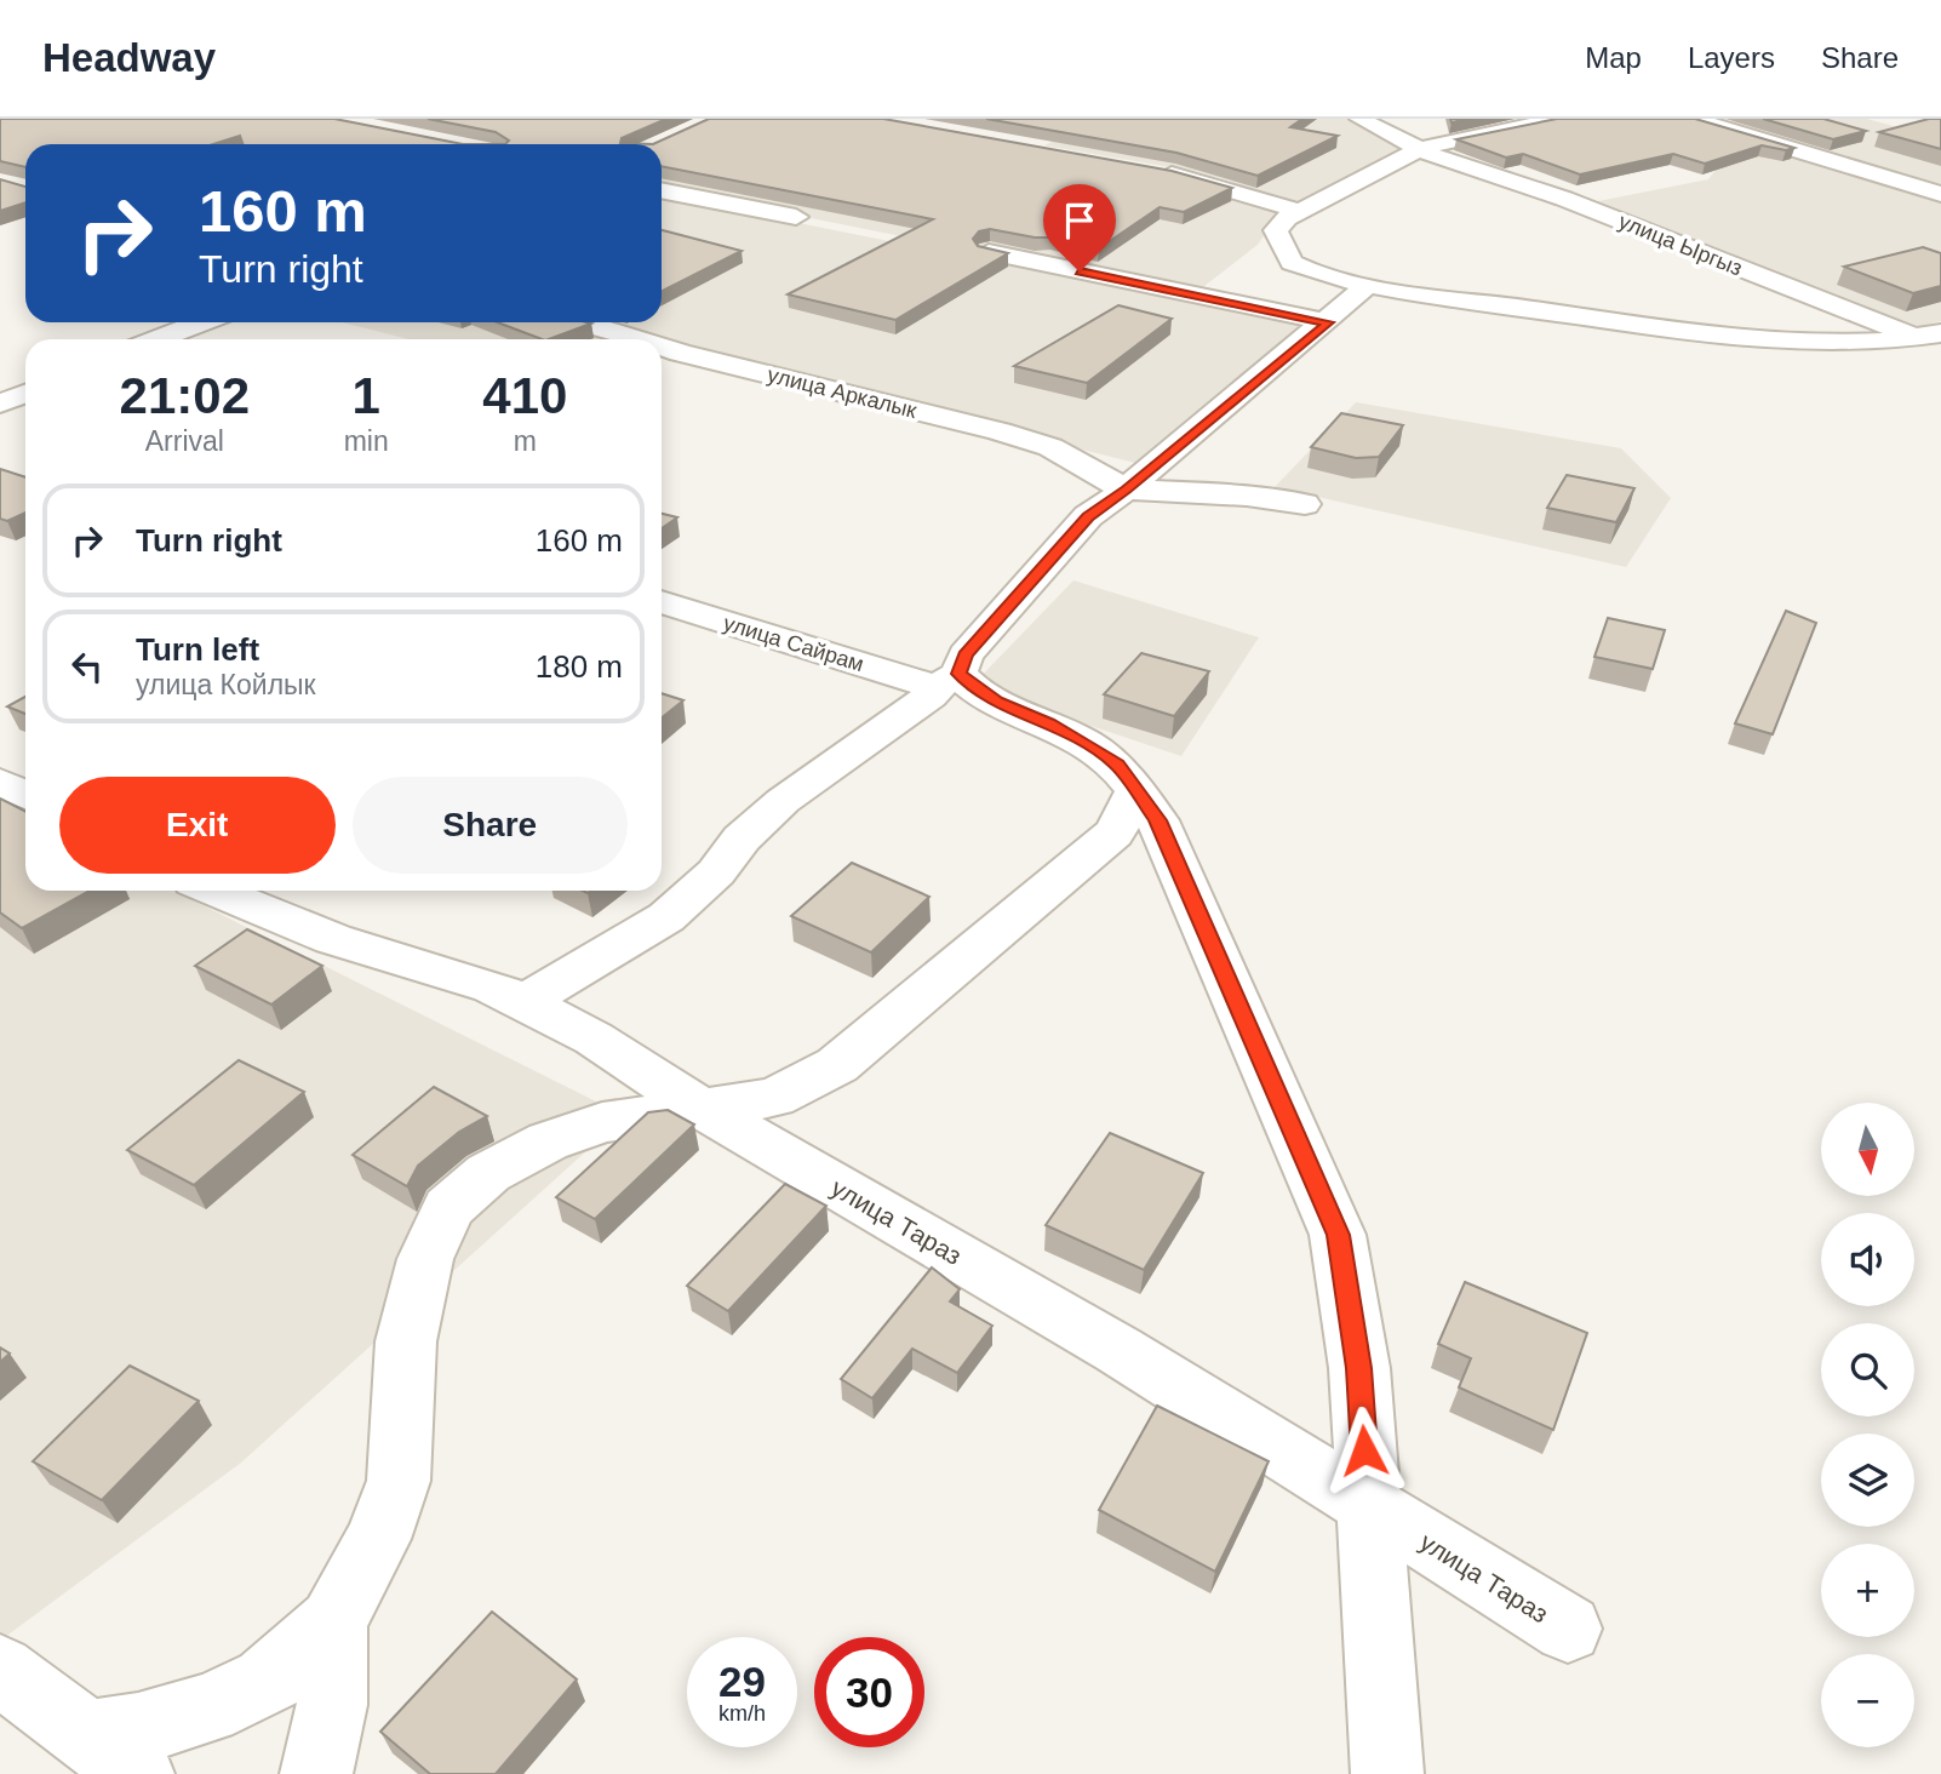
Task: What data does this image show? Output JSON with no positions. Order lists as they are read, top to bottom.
{
  "streets": {
    "street": [
      "улица Ыргыз",
      "улица Аркалык",
      "улица Сайрам",
      "улица Тараз"
    ]
  },
  "crossings": [
    ["улица Сайрам", "улица Тараз"]
  ],
  "north": "bottom",
  "page": {
    "header": "Headway",
    "nav": ["Map", "Layers", "Share"],
    "turn": ["160 m", "Turn right"],
    "eta": [
      "21:02",
      "Arrival",
      "1",
      "min",
      "410",
      "m"
    ],
    "list": [
      {
        "name": "Turn right",
        "value": "160 m"
      },
      {
        "name": "Turn left",
        "note": "улица Койлык",
        "value": "180 m"
      }
    ],
    "buttons": ["Exit", "Share"],
    "map_buttons": ["+", "−"],
    "speed": "29 km/h",
    "limit": "30"
  }
}
